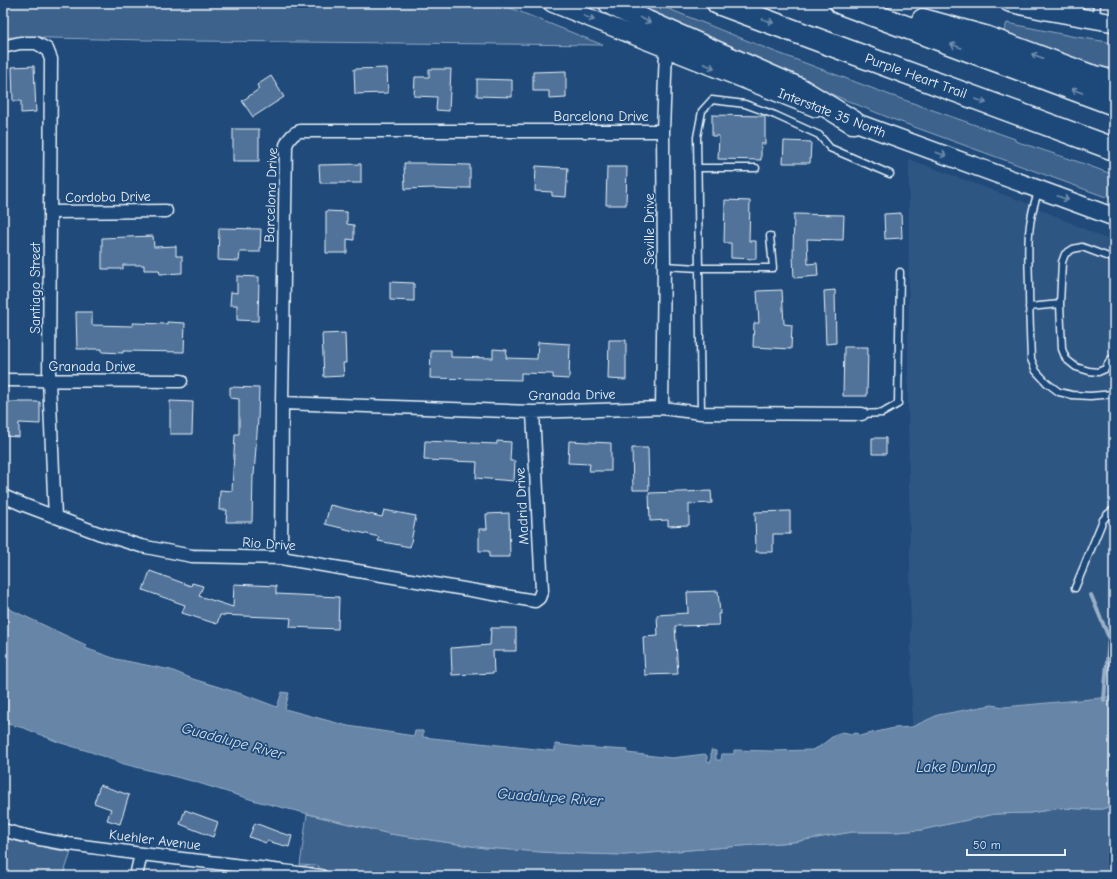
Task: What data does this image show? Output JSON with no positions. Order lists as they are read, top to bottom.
{
  "streets": {
    "highway": ["Purple Heart Trail"],
    "main road": ["Interstate 35 North"],
    "street": [
      "Barcelona Drive",
      "Cordoba Drive",
      "Seville Drive",
      "Santiago Street",
      "Granada Drive",
      "Madrid Drive",
      "Rio Drive",
      "Kuehler Avenue"
    ]
  },
  "crossings": [
    ["Interstate 35 North", "Seville Drive"],
    ["Barcelona Drive", "Seville Drive"],
    ["Barcelona Drive", "Granada Drive"],
    ["Barcelona Drive", "Rio Drive"],
    ["Cordoba Drive", "Santiago Street"],
    ["Seville Drive", "Granada Drive"],
    ["Santiago Street", "Granada Drive"],
    ["Santiago Street", "Rio Drive"],
    ["Granada Drive", "Madrid Drive"],
    ["Madrid Drive", "Rio Drive"]
  ],
  "one_way": ["Interstate 35 North"],
  "water": ["Guadalupe River", "Lake Dunlap"],
  "scale_bar": "50 m"
}
